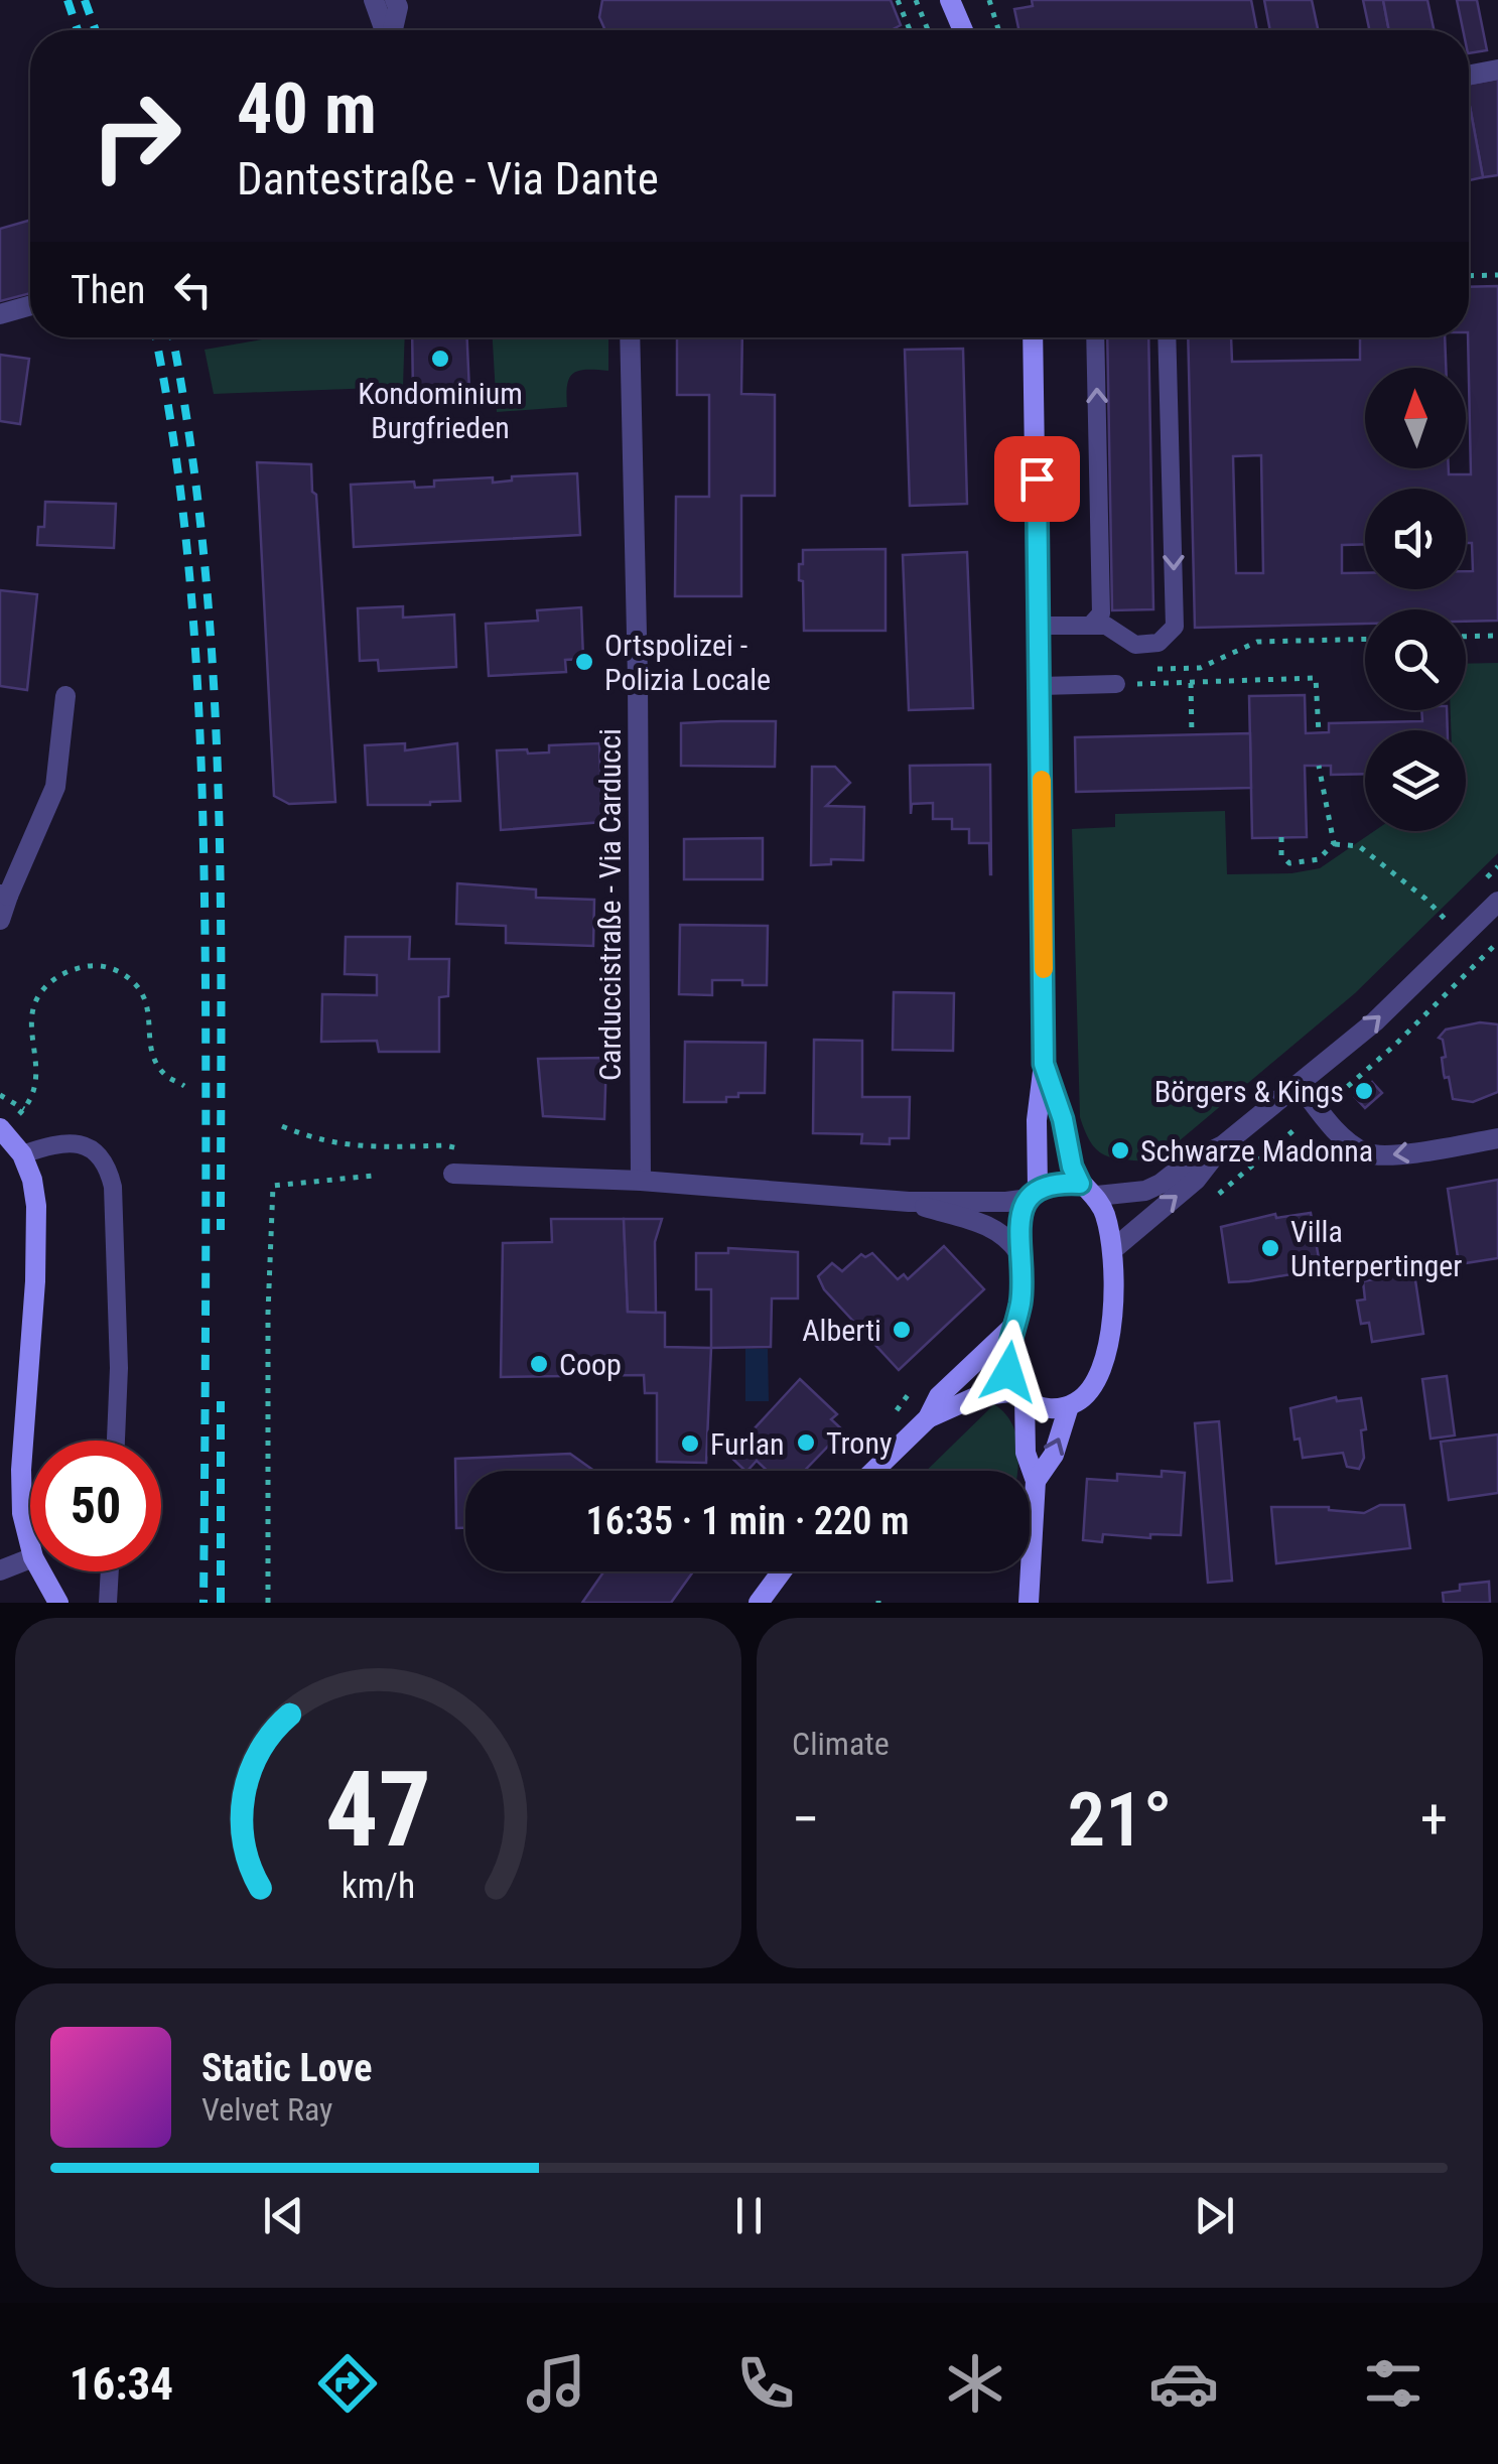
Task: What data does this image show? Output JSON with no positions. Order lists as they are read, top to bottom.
{
  "streets": {
    "street": ["Carduccistraße - Via Carducci"]
  },
  "places": [
    "Kondominium Burgfrieden",
    "Ortspolizei - Polizia Locale",
    "Börgers & Kings",
    "Schwarze Madonna",
    "Villa Unterpertinger",
    "Alberti",
    "Coop",
    "Trony",
    "Furlan"
  ],
  "north": "top",
  "page": {
    "turn": ["40 m", "Dantestraße - Via Dante"],
    "then": "Then",
    "limit": "50",
    "trip": "16:35 · 1 min · 220 m",
    "tile": "Climate",
    "heat": ["−", "21°", "+"],
    "song": ["Static Love", "Velvet Ray"],
    "tabs": "16:34",
    "gauge": ["47", "km/h"]
  }
}
